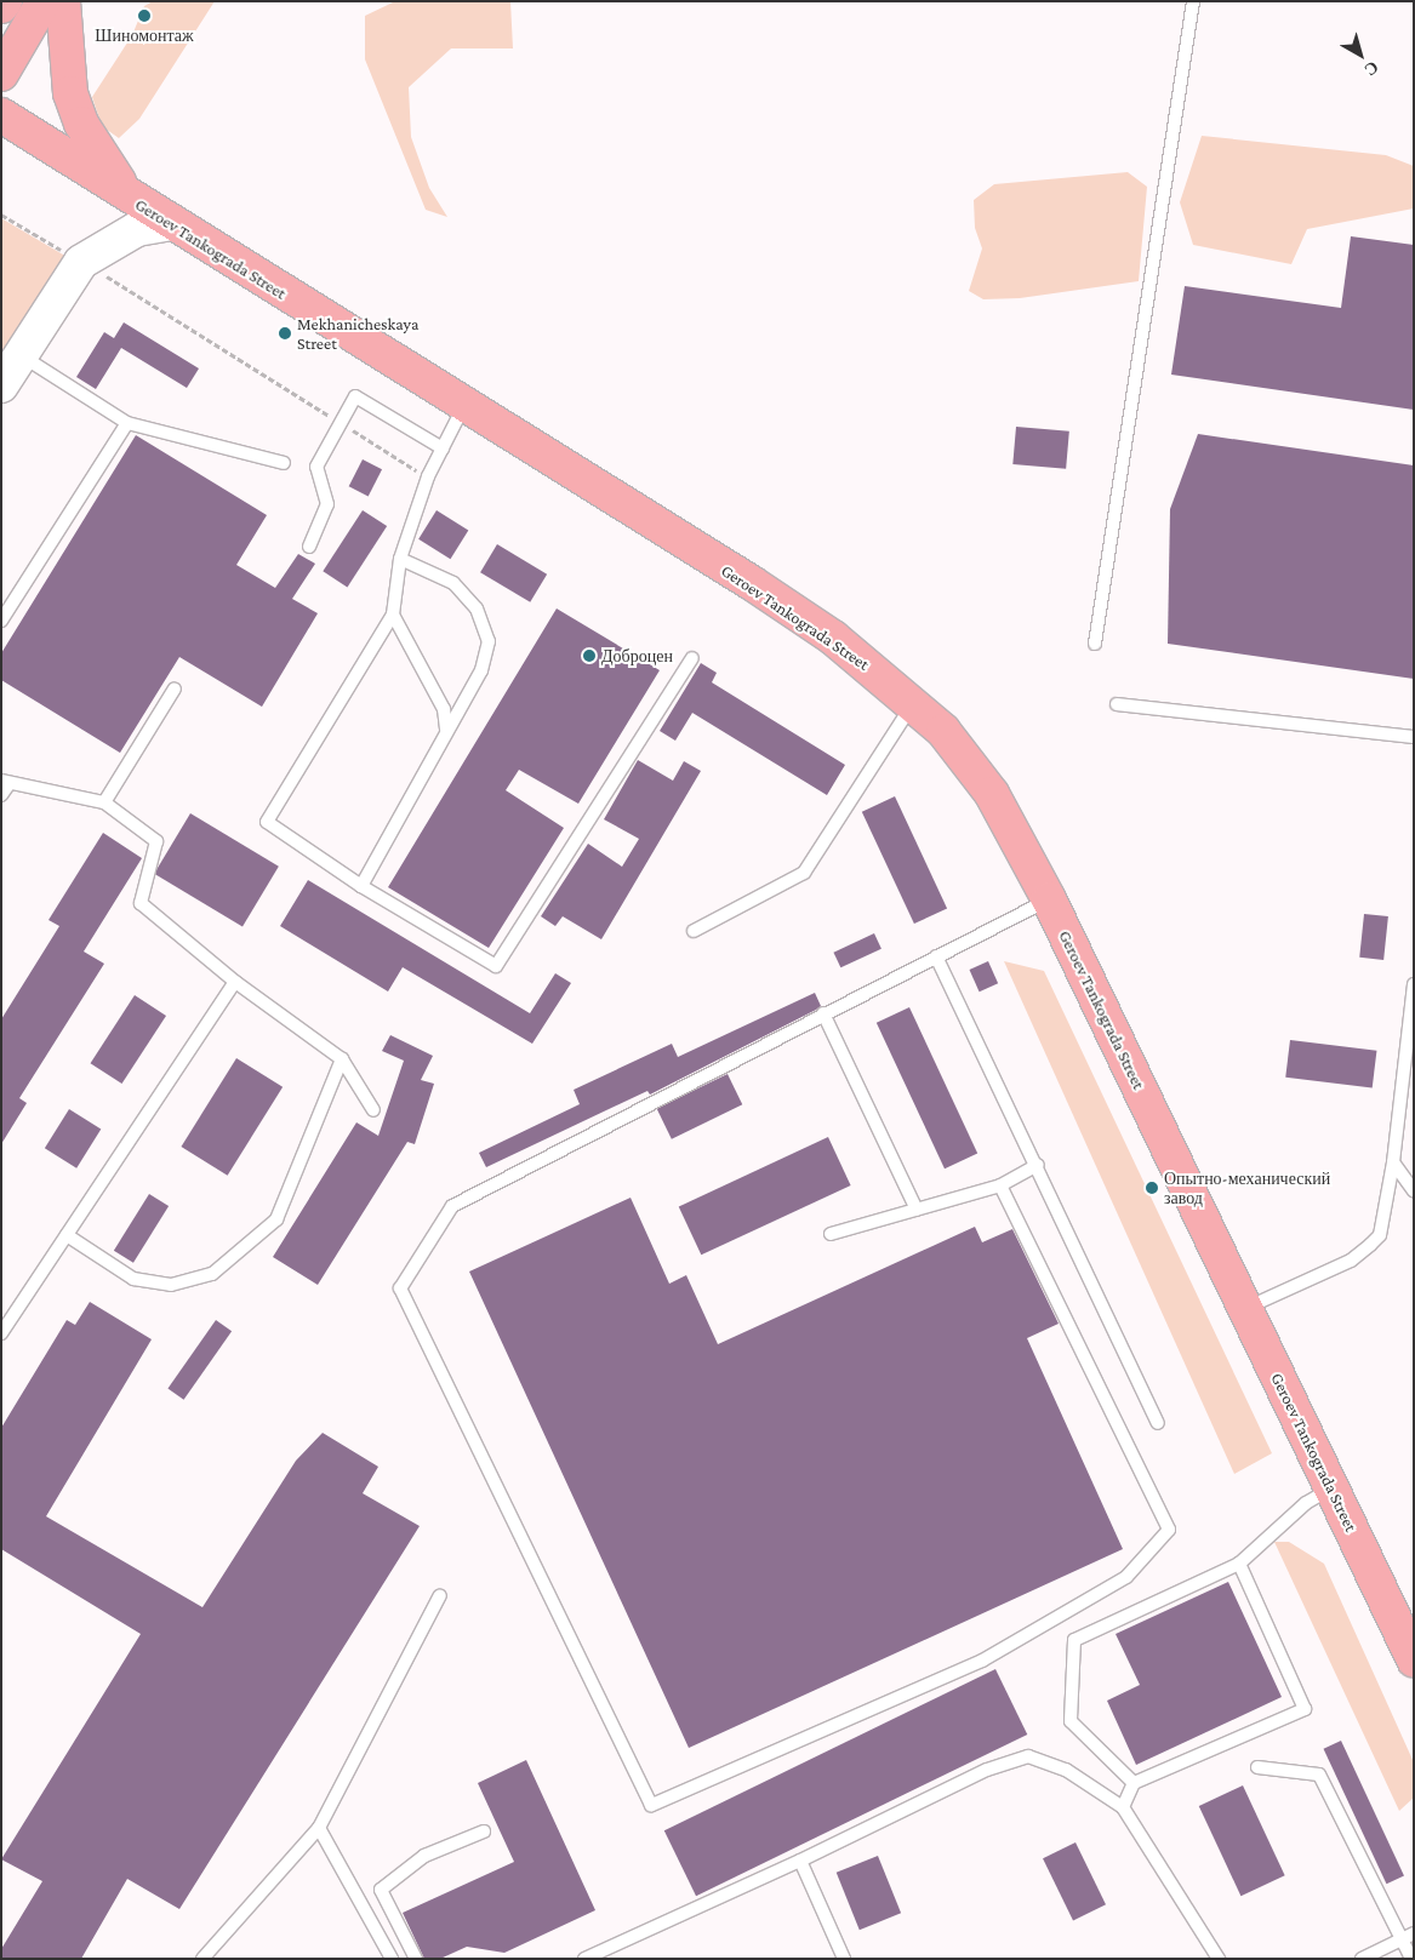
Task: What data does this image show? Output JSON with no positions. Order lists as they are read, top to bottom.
{
  "streets": {
    "main road": ["Geroev Tankograda Street"]
  },
  "places": [
    "Шиномонтаж",
    "Mekhanicheskaya Street",
    "Доброцен",
    "Опытно-механический завод"
  ],
  "north": "bottom right"
}
